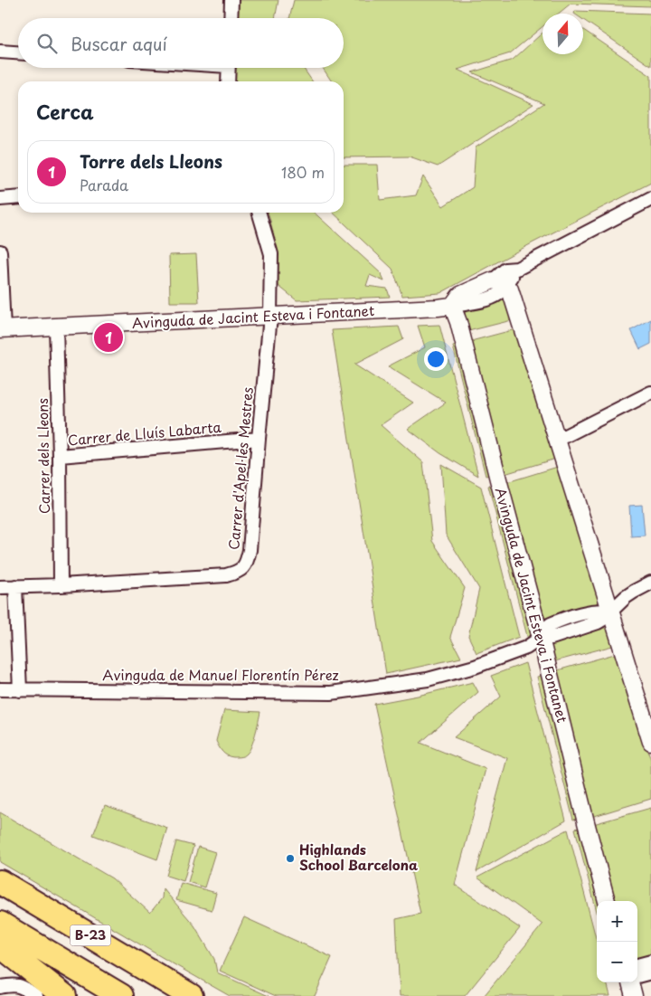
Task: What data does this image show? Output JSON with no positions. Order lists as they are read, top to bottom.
{
  "streets": {
    "highway": ["B-23"],
    "street": [
      "Avinguda de Jacint Esteva i Fontanet",
      "Carrer de Lluís Labarta",
      "Carrer dels Lleons",
      "Carrer d'Apel·les Mestres",
      "Avinguda de Manuel Florentín Pérez"
    ]
  },
  "crossings": [
    ["Avinguda de Jacint Esteva i Fontanet", "Carrer dels Lleons"],
    ["Avinguda de Jacint Esteva i Fontanet", "Carrer d'Apel·les Mestres"],
    ["Avinguda de Jacint Esteva i Fontanet", "Avinguda de Manuel Florentín Pérez"],
    ["Carrer de Lluís Labarta", "Carrer dels Lleons"],
    ["Carrer de Lluís Labarta", "Carrer d'Apel·les Mestres"],
    ["Carrer dels Lleons", "Carrer d'Apel·les Mestres"]
  ],
  "places": ["Highlands School Barcelona"],
  "north": "top",
  "page": {
    "search": "Buscar aquí",
    "heading": "Cerca",
    "list": [
      {
        "mark": "1",
        "name": "Torre dels Lleons",
        "note": "Parada",
        "value": "180 m"
      }
    ],
    "pins": "1",
    "map_buttons": ["+", "−"]
  }
}
